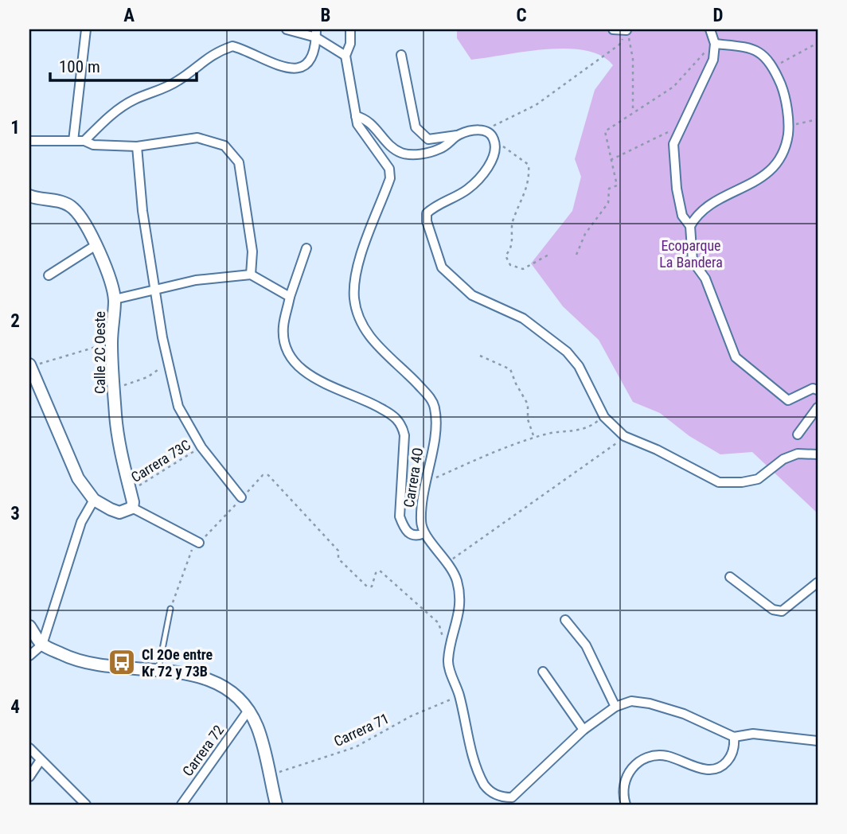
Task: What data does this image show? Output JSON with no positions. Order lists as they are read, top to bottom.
{
  "streets": {
    "street": ["Calle 2C Oeste", "Carrera 4O", "Carrera 72"],
    "path": ["Carrera 73C", "Carrera 71"]
  },
  "crossings": [
    ["Calle 2C Oeste", "Carrera 73C"]
  ],
  "parks": ["Ecoparque La Bandera"],
  "places": {
    "bus stop": ["Cl 2Oe entre Kr 72 y 73B"]
  },
  "scale_bar": "100 m",
  "grid": {
    "columns": [
      "A",
      "B",
      "C",
      "D"
    ],
    "rows": [
      "1",
      "2",
      "3",
      "4"
    ]
  }
}
